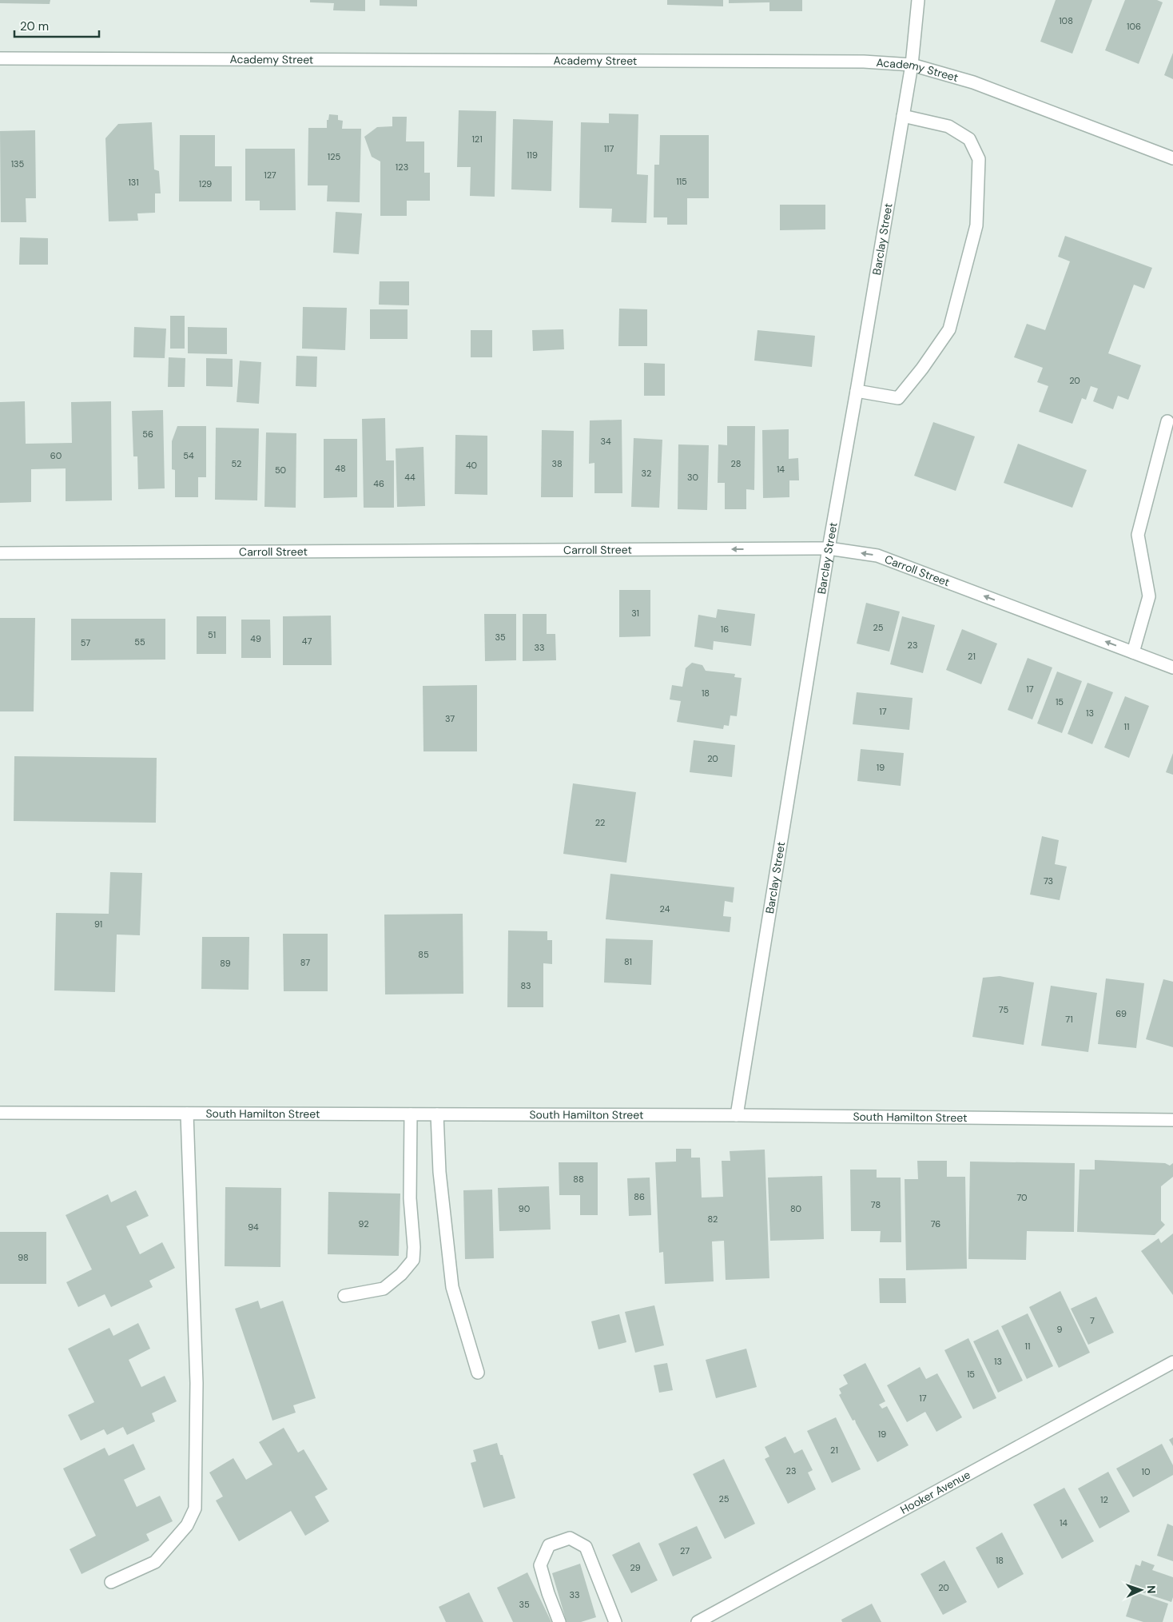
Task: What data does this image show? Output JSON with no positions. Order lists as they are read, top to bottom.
{
  "streets": {
    "street": [
      "Academy Street",
      "Barclay Street",
      "Carroll Street",
      "South Hamilton Street",
      "Hooker Avenue"
    ]
  },
  "crossings": [
    ["Academy Street", "Barclay Street"],
    ["Barclay Street", "Carroll Street"],
    ["Barclay Street", "South Hamilton Street"]
  ],
  "one_way": ["Carroll Street"],
  "house_numbers": [
    "108",
    "106",
    "121",
    "117",
    "119",
    "125",
    "135",
    "123",
    "127",
    "115",
    "131",
    "129",
    "20",
    "56",
    "34",
    "60",
    "54",
    "52",
    "38",
    "28",
    "40",
    "48",
    "14",
    "50",
    "32",
    "44",
    "30",
    "46",
    "31",
    "25",
    "16",
    "51",
    "35",
    "49",
    "47",
    "55",
    "57",
    "23",
    "33",
    "21",
    "17",
    "18",
    "15",
    "17",
    "13",
    "37",
    "11",
    "20",
    "19",
    "22",
    "73",
    "24",
    "91",
    "85",
    "81",
    "87",
    "89",
    "83",
    "75",
    "69",
    "71",
    "88",
    "86",
    "70",
    "78",
    "90",
    "80",
    "82",
    "92",
    "76",
    "94",
    "98",
    "7",
    "9",
    "11",
    "13",
    "15",
    "17",
    "19",
    "21",
    "23",
    "10",
    "25",
    "12",
    "14",
    "27",
    "18",
    "29",
    "20",
    "33",
    "35"
  ],
  "scale_bar": "20 m",
  "north": "right"
}
